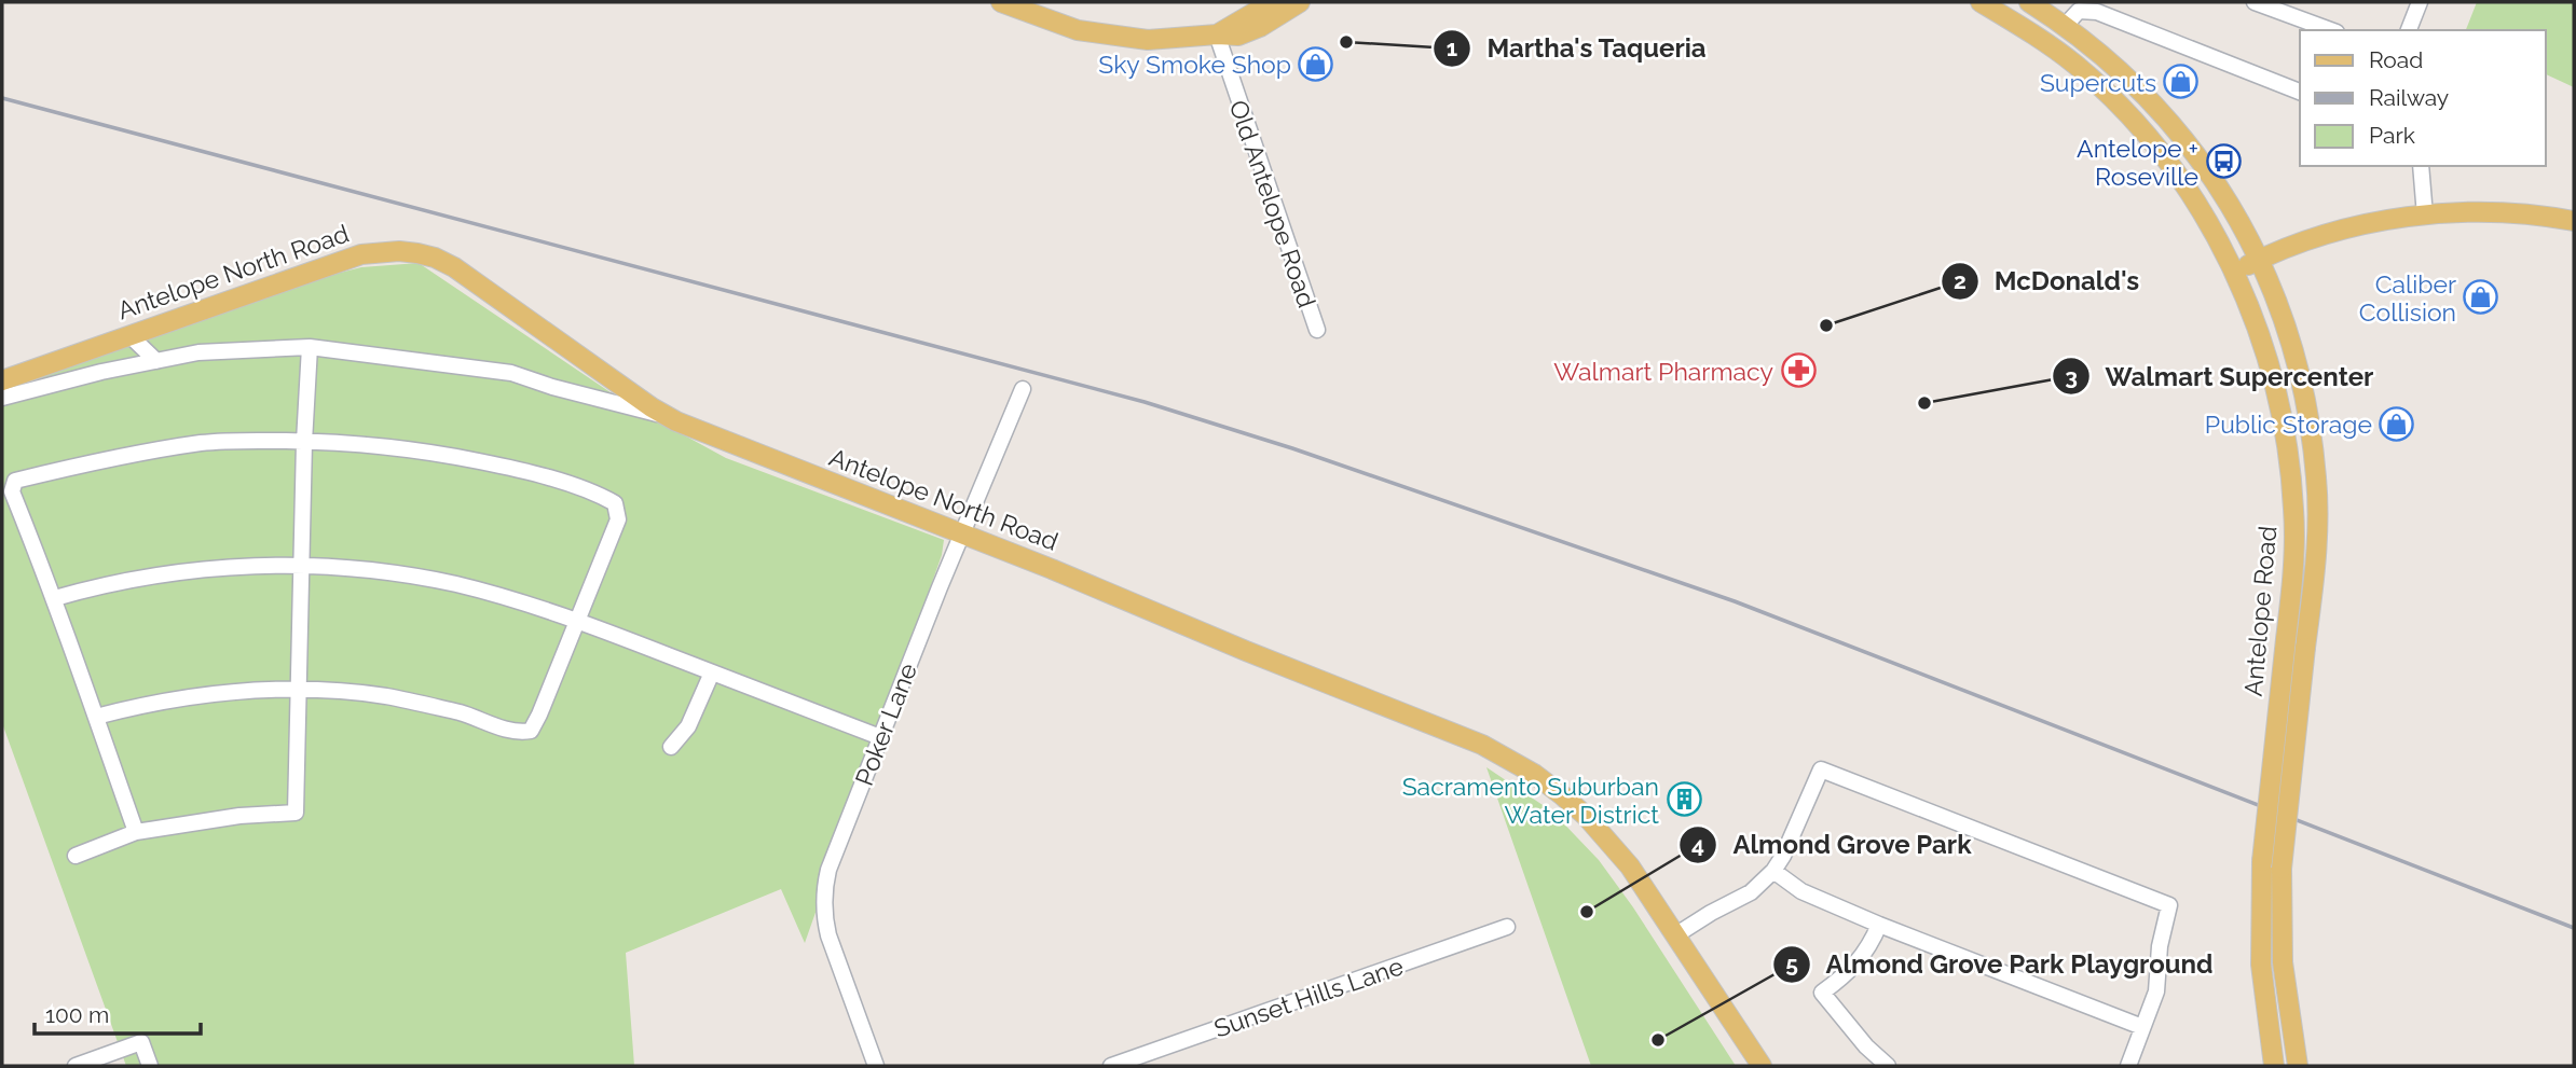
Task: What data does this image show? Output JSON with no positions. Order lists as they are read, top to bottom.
{
  "streets": {
    "main road": ["Antelope North Road", "Antelope Road"],
    "street": ["Old Antelope Road", "Poker Lane", "Sunset Hills Lane"]
  },
  "crossings": [
    ["Antelope North Road", "Poker Lane"]
  ],
  "places": {
    "other": [
      "Martha's Taqueria",
      "McDonald's",
      "Walmart Supercenter",
      "Almond Grove Park",
      "Almond Grove Park Playground"
    ],
    "shop": [
      "Sky Smoke Shop",
      "Supercuts",
      "Caliber Collision",
      "Public Storage"
    ],
    "bus stop": ["Antelope + Roseville"],
    "pharmacy": ["Walmart Pharmacy"],
    "building": ["Sacramento Suburban Water District"]
  },
  "legend": ["Road", "Railway", "Park"],
  "scale_bar": "100 m"
}
